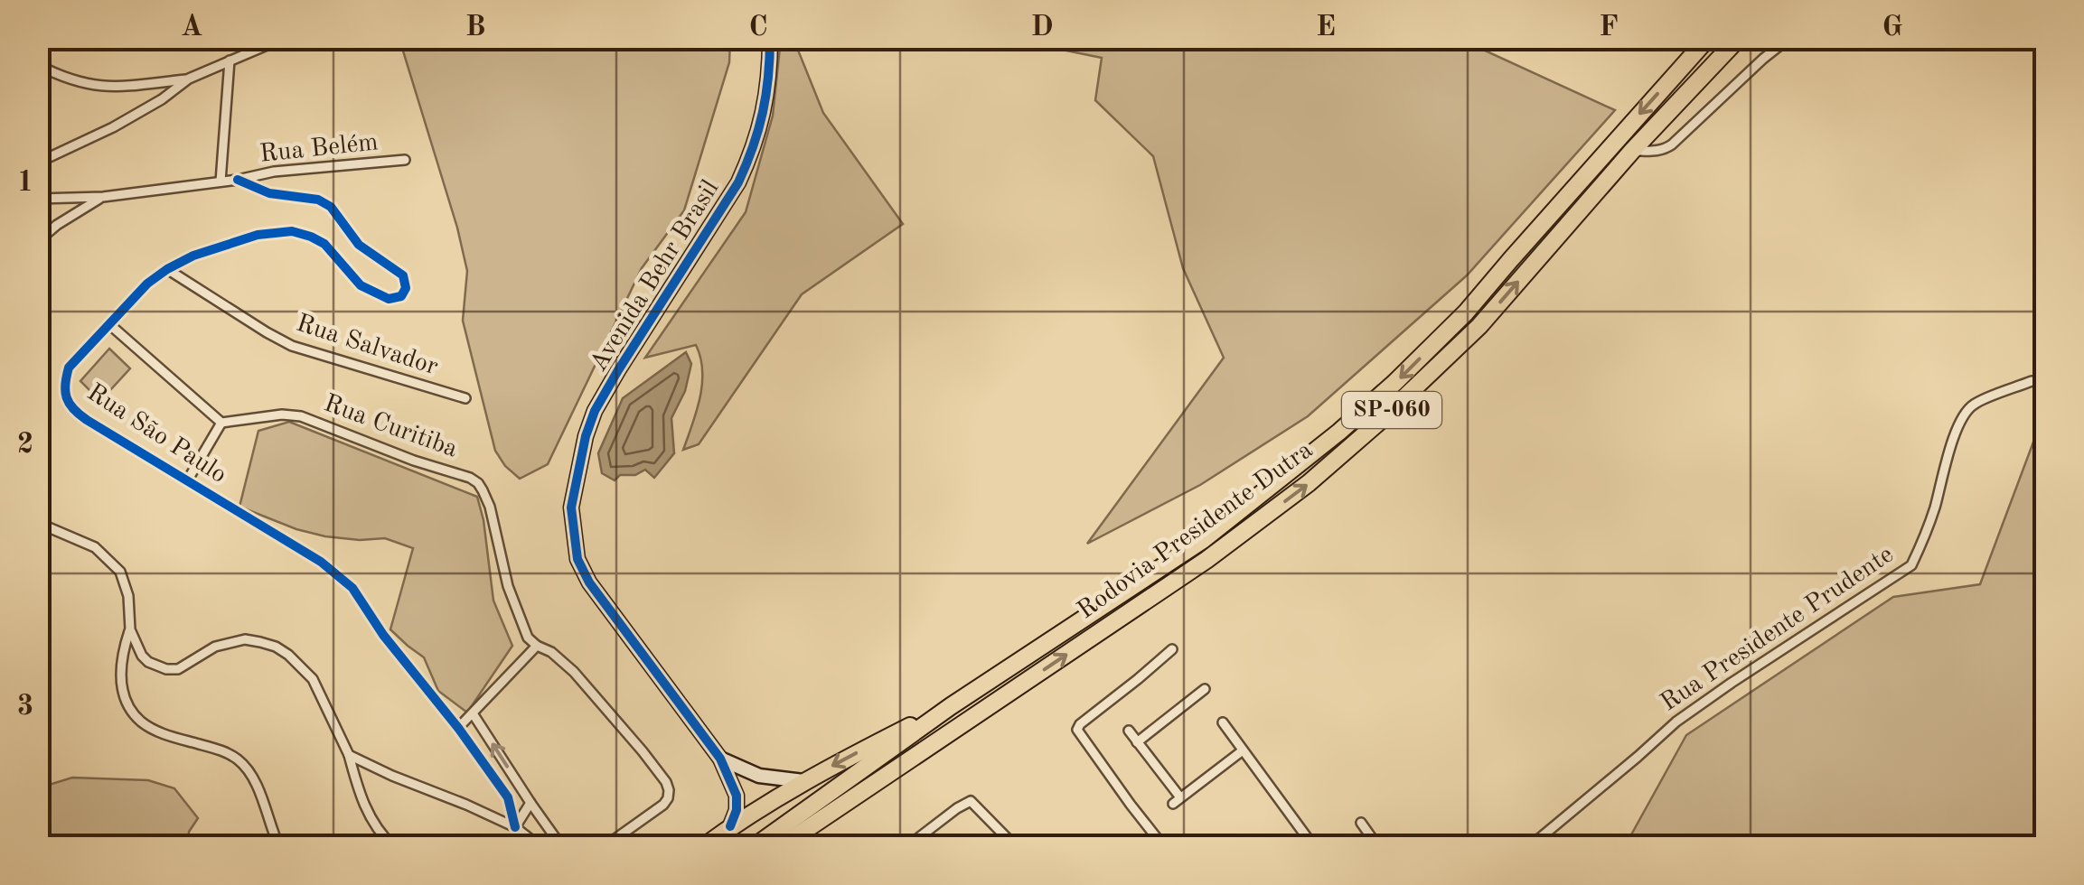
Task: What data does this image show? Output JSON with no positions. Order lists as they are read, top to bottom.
{
  "streets": {
    "highway": ["SP-060", "Rodovia Presidente Dutra"],
    "street": [
      "Rua Belém",
      "Avenida Behr Brasil",
      "Rua Salvador",
      "Rua Curitiba",
      "Rua São Paulo",
      "Rua Presidente Prudente"
    ]
  },
  "crossings": [
    ["Rua Belém", "Rua São Paulo"],
    ["Rua Salvador", "Rua São Paulo"]
  ],
  "grid": {
    "columns": [
      "A",
      "B",
      "C",
      "D",
      "E",
      "F",
      "G"
    ],
    "rows": ["1", "2", "3"]
  }
}
